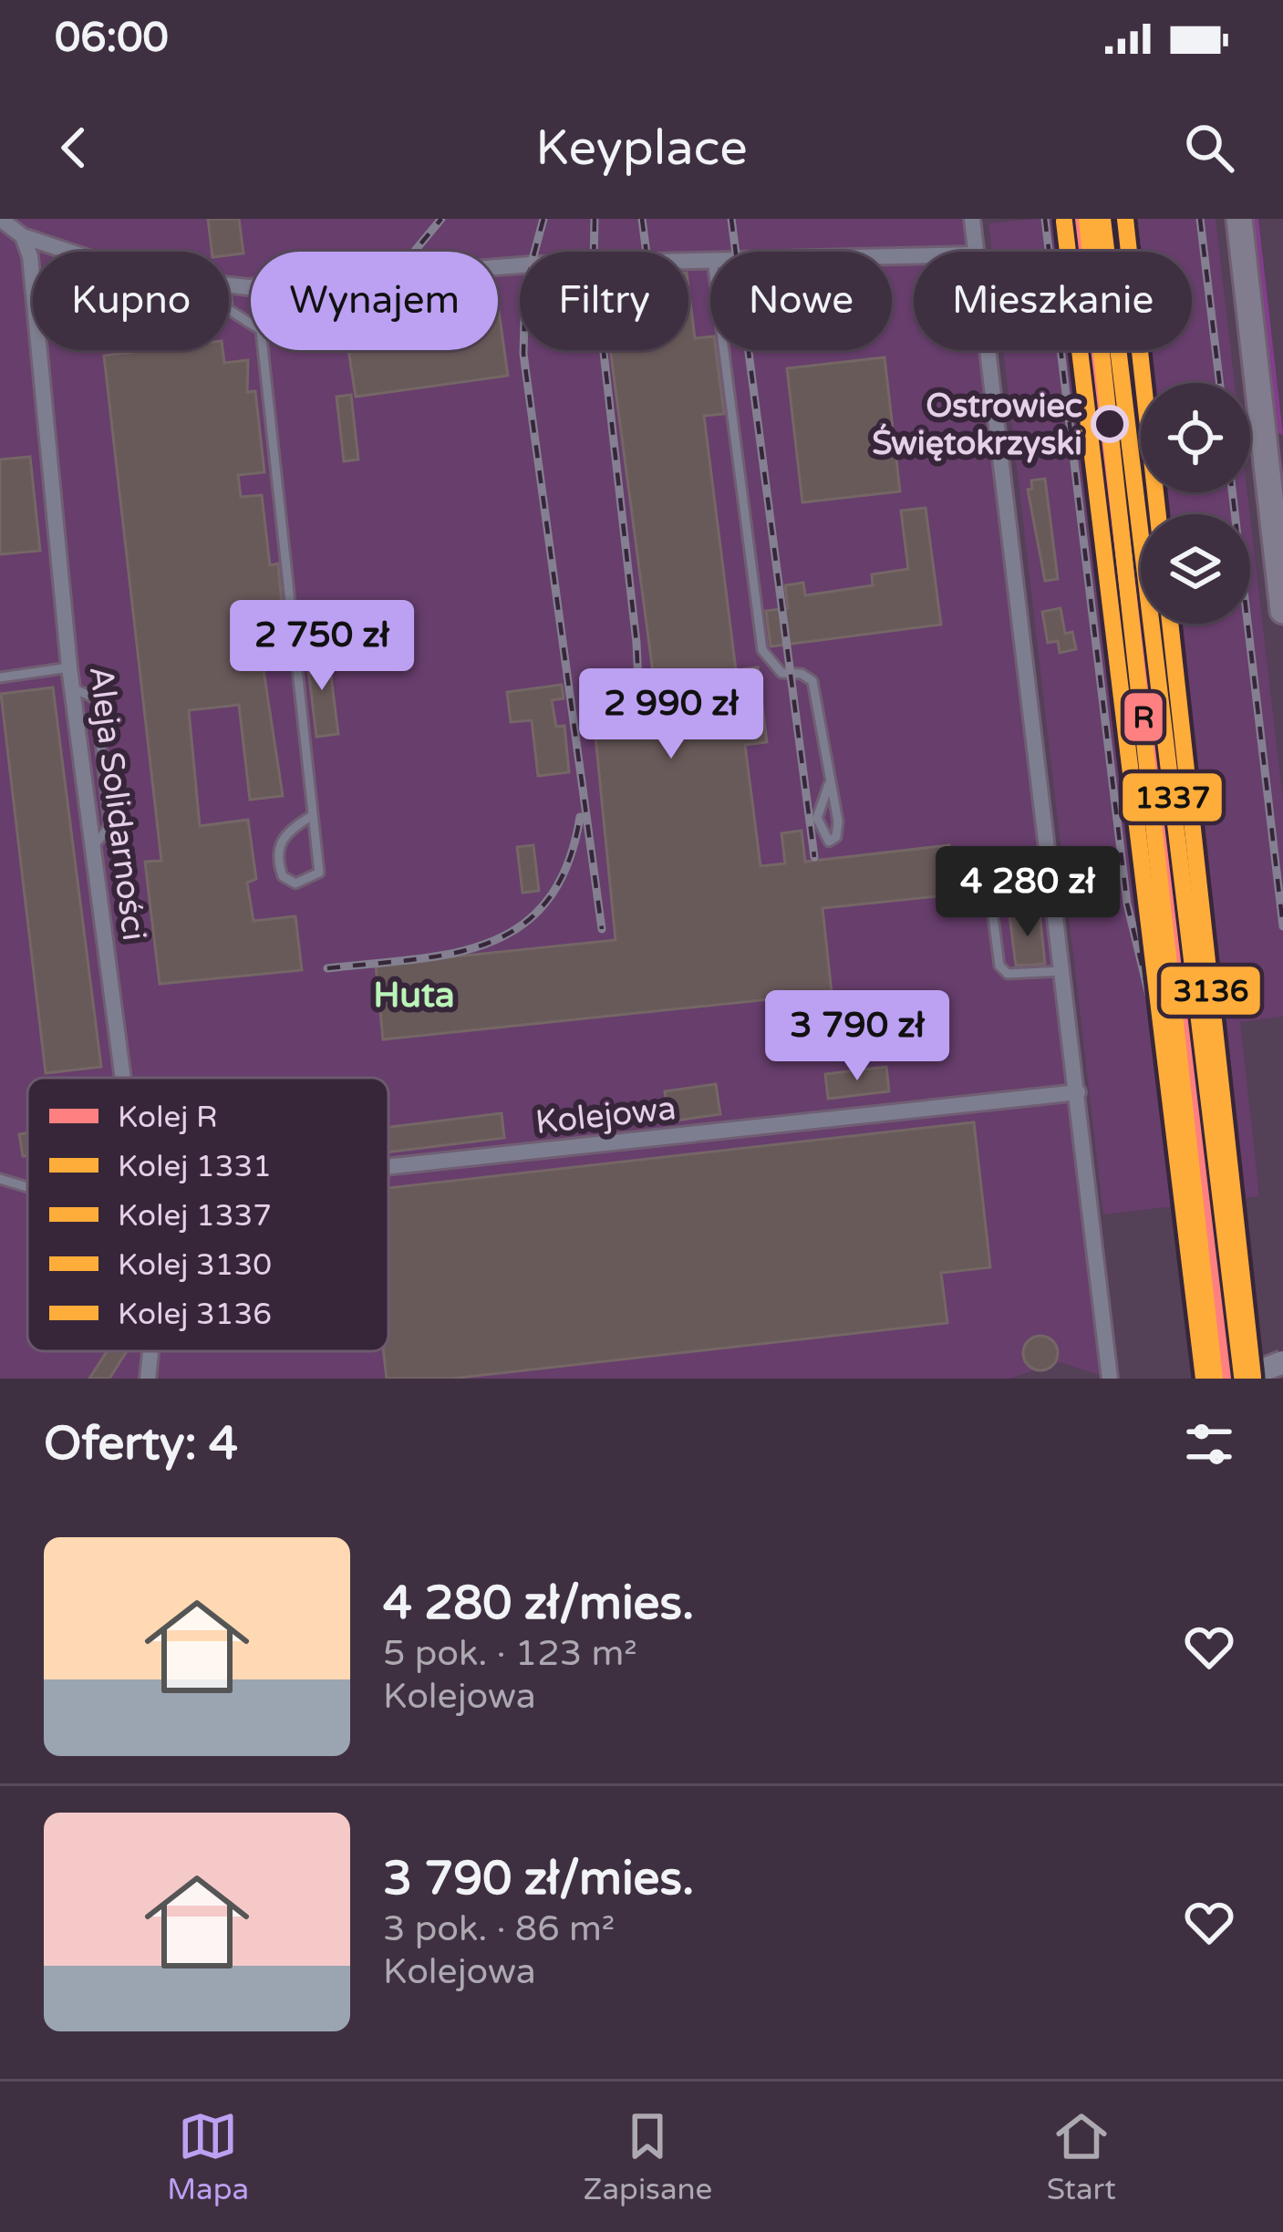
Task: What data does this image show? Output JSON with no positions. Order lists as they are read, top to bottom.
{
  "streets": {
    "street": ["Aleja Solidarności", "Kolejowa"]
  },
  "districts": ["Huta"],
  "places": ["Ostrowiec Świętokrzyski"],
  "lines": [
    "rail line R",
    "rail line 1337",
    "rail line 3136",
    "rail line 3130",
    "rail line 1331"
  ],
  "legend": [
    "Kolej R",
    "Kolej 1331",
    "Kolej 1337",
    "Kolej 3130",
    "Kolej 3136"
  ],
  "page": {
    "status": "06:00",
    "header": "Keyplace",
    "chip": [
      "Kupno",
      "Wynajem",
      "Filtry",
      "Nowe",
      "Mieszkanie"
    ],
    "price": [
      "2 750 zł",
      "2 990 zł",
      "4 280 zł",
      "3 790 zł"
    ],
    "heading": "Oferty: 4",
    "list": [
      {
        "name": "4 280 zł/mies.",
        "note": "5 pok. · 123 m² · Kolejowa"
      },
      {
        "name": "3 790 zł/mies.",
        "note": "3 pok. · 86 m² · Kolejowa"
      }
    ],
    "tabs": ["Mapa", "Zapisane", "Start"]
  }
}
